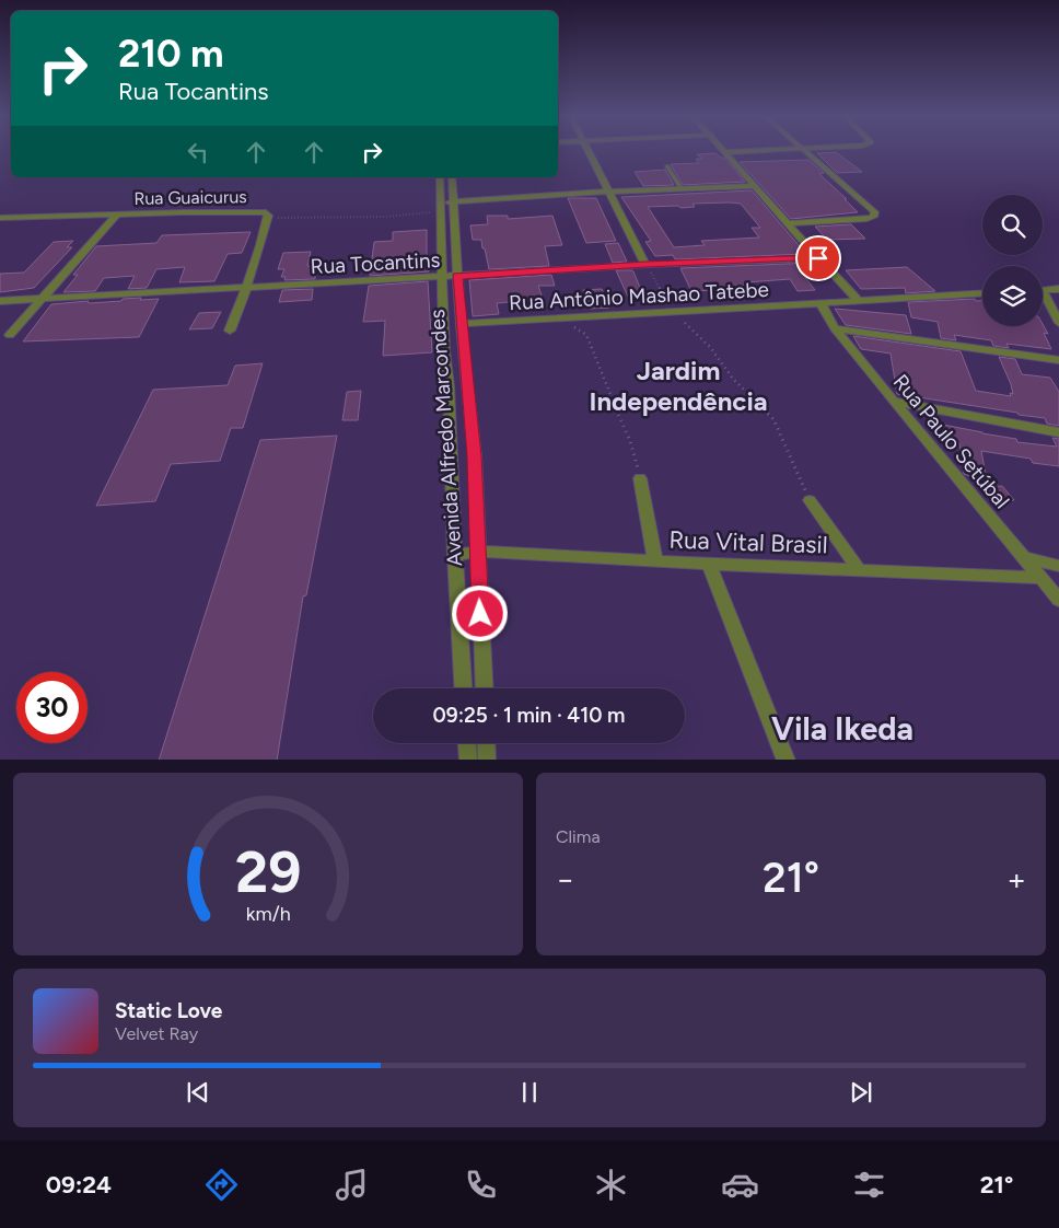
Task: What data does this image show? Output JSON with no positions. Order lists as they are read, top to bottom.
{
  "streets": {
    "street": [
      "Rua Guaicurus",
      "Rua Tocantins",
      "Rua Antônio Mashao Tatebe",
      "Avenida Alfredo Marcondes",
      "Rua Paulo Setúbal",
      "Rua Vital Brasil"
    ]
  },
  "crossings": [
    ["Rua Guaicurus", "Rua Tocantins"],
    ["Rua Tocantins", "Avenida Alfredo Marcondes"],
    ["Rua Antônio Mashao Tatebe", "Avenida Alfredo Marcondes"],
    ["Rua Antônio Mashao Tatebe", "Rua Paulo Setúbal"],
    ["Avenida Alfredo Marcondes", "Rua Vital Brasil"],
    ["Rua Paulo Setúbal", "Rua Vital Brasil"]
  ],
  "districts": ["Jardim Independência", "Vila Ikeda"],
  "page": {
    "turn": ["210 m", "Rua Tocantins"],
    "limit": "30",
    "trip": "09:25 · 1 min · 410 m",
    "tile": "Clima",
    "heat": ["−", "21°", "+"],
    "song": ["Static Love", "Velvet Ray"],
    "tabs": ["09:24", "21°"],
    "gauge": ["29", "km/h"]
  }
}
